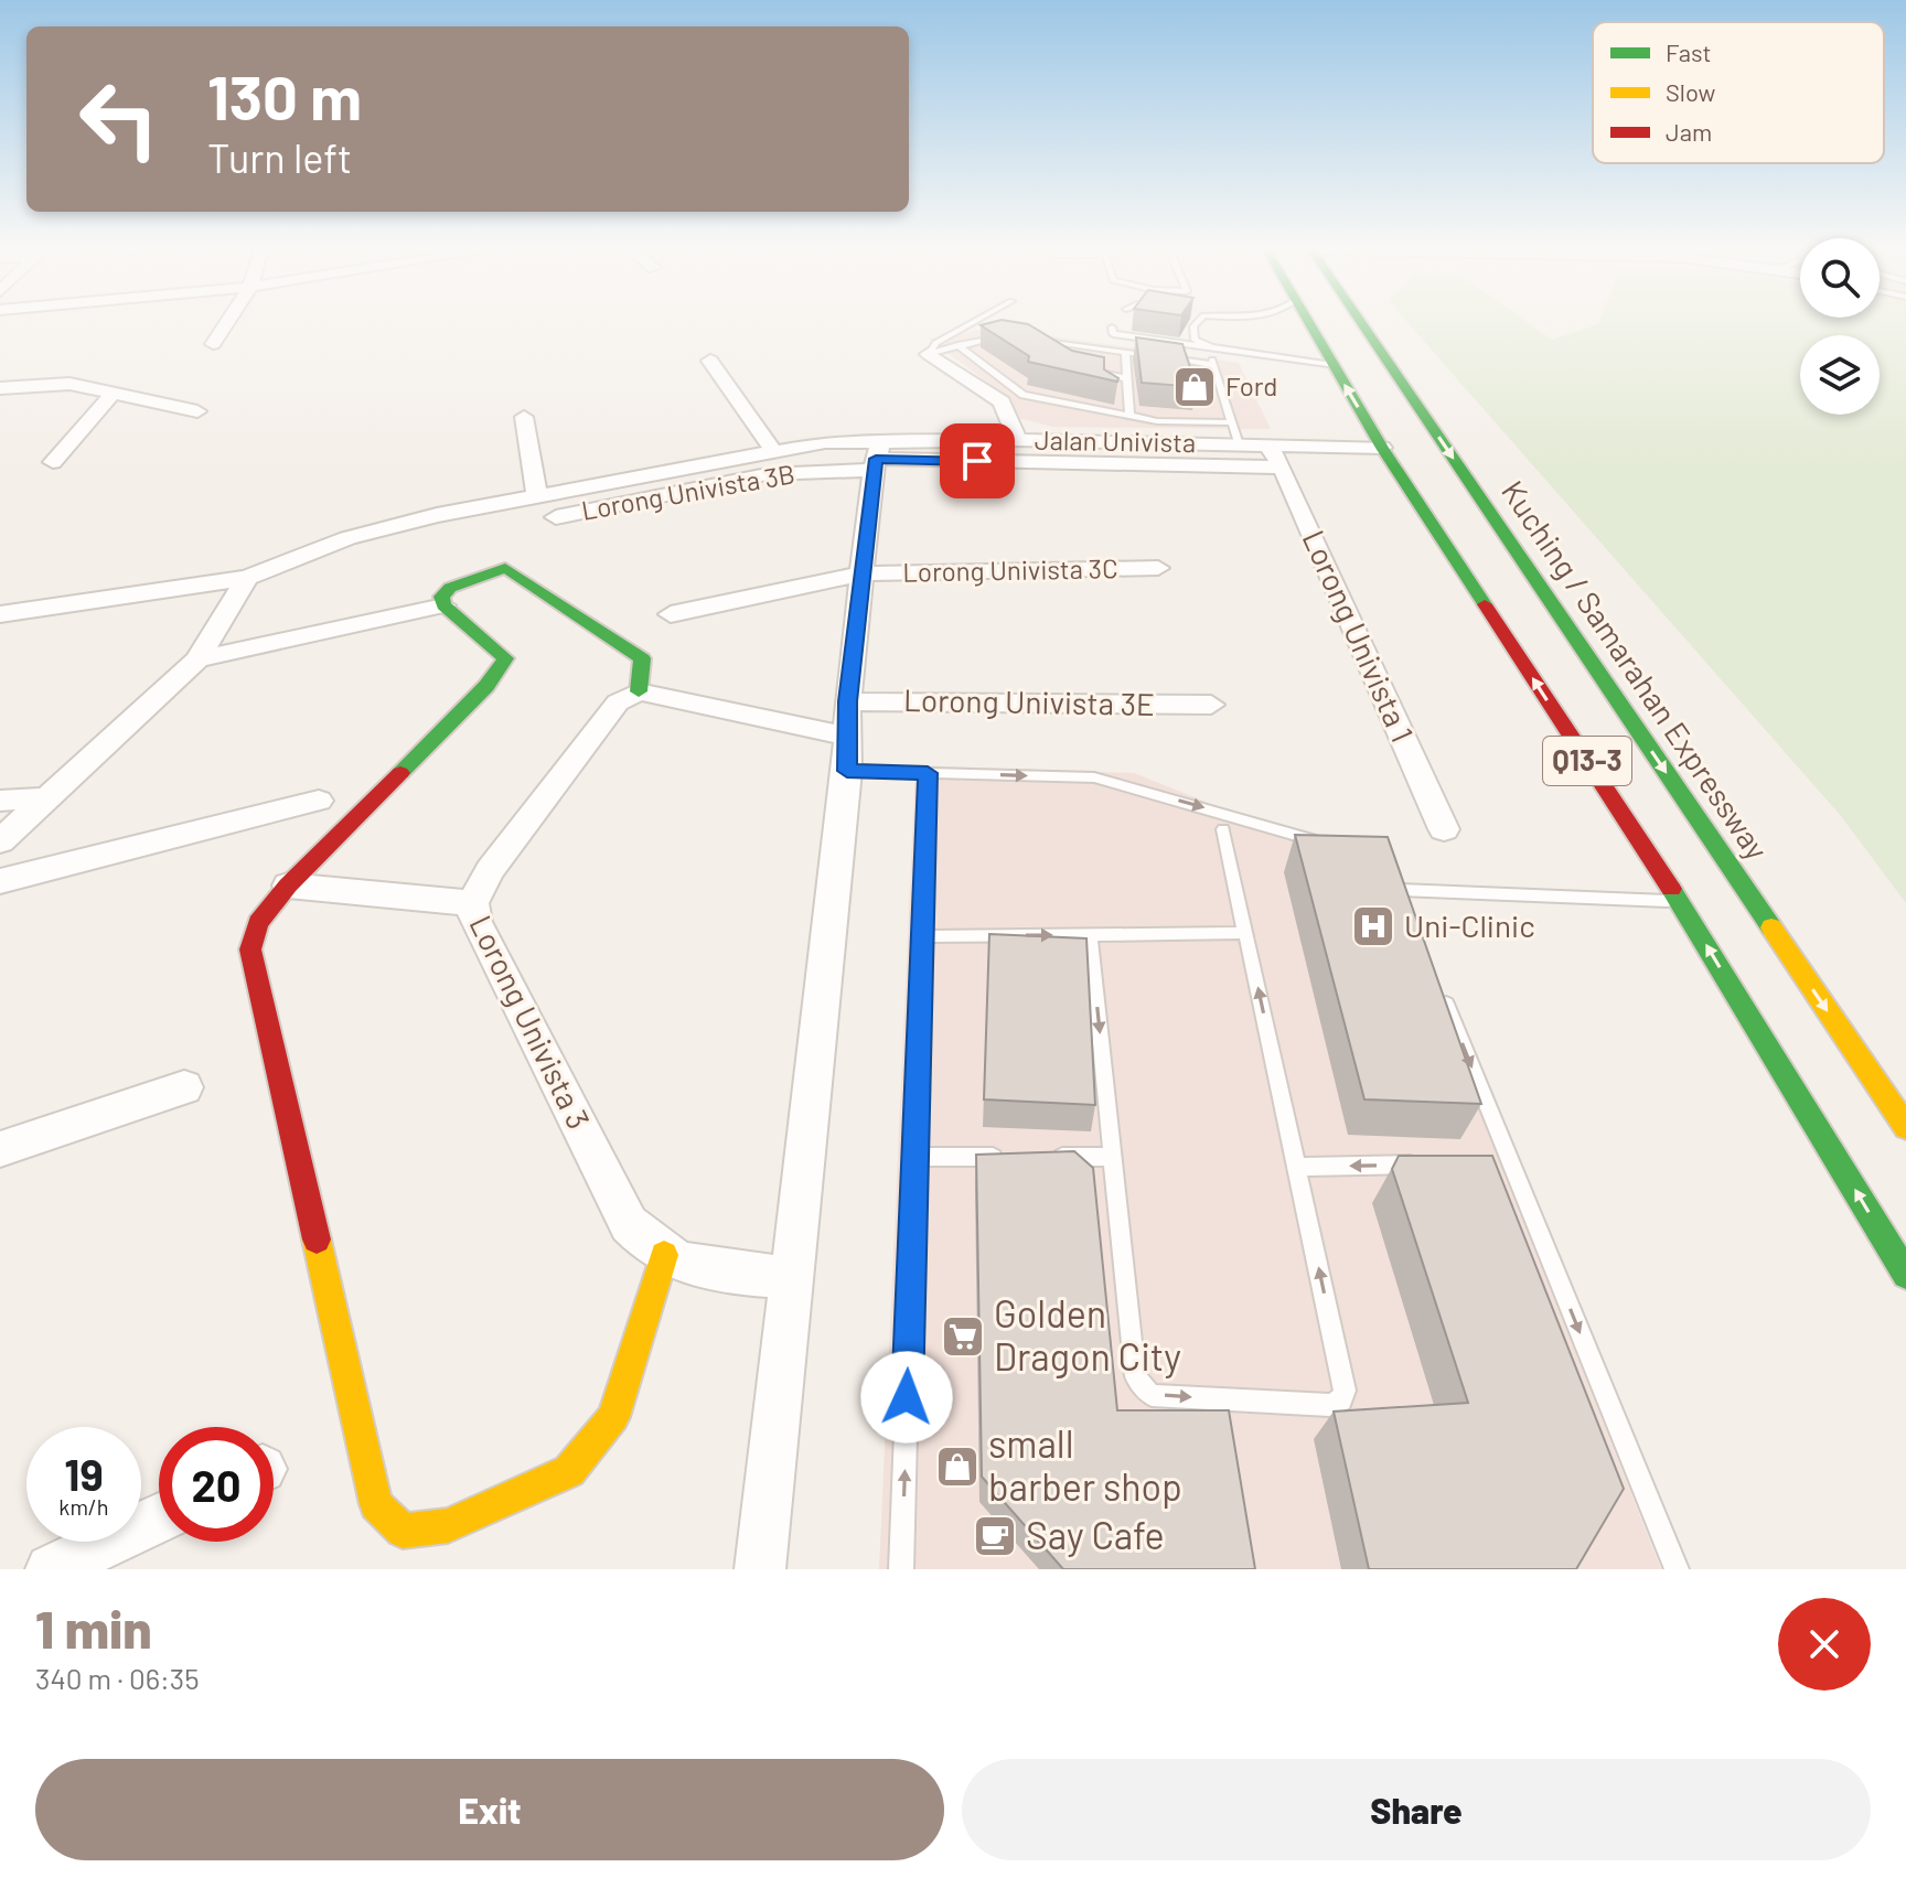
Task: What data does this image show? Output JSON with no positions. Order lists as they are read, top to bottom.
{
  "streets": {
    "main road": ["Kuching / Samarahan Expressway", "Q13-3"],
    "street": [
      "Jalan Univista",
      "Lorong Univista 3B",
      "Lorong Univista 3C",
      "Lorong Univista 1",
      "Lorong Univista 3E",
      "Lorong Univista 3"
    ]
  },
  "crossings": [
    ["Jalan Univista", "Lorong Univista 3B"],
    ["Jalan Univista", "Lorong Univista 1"],
    ["Jalan Univista", "Q13-3"]
  ],
  "places": {
    "shop": ["Ford", "small barber shop"],
    "hospital": ["Uni-Clinic"],
    "supermarket": ["Golden Dragon City"],
    "cafe": ["Say Cafe"]
  },
  "legend": ["Fast", "Slow", "Jam"],
  "page": {
    "turn": ["130 m", "Turn left"],
    "speed": "19 km/h",
    "limit": "20",
    "heading": ["1 min", "340 m · 06:35"],
    "buttons": ["Exit", "Share"]
  }
}
